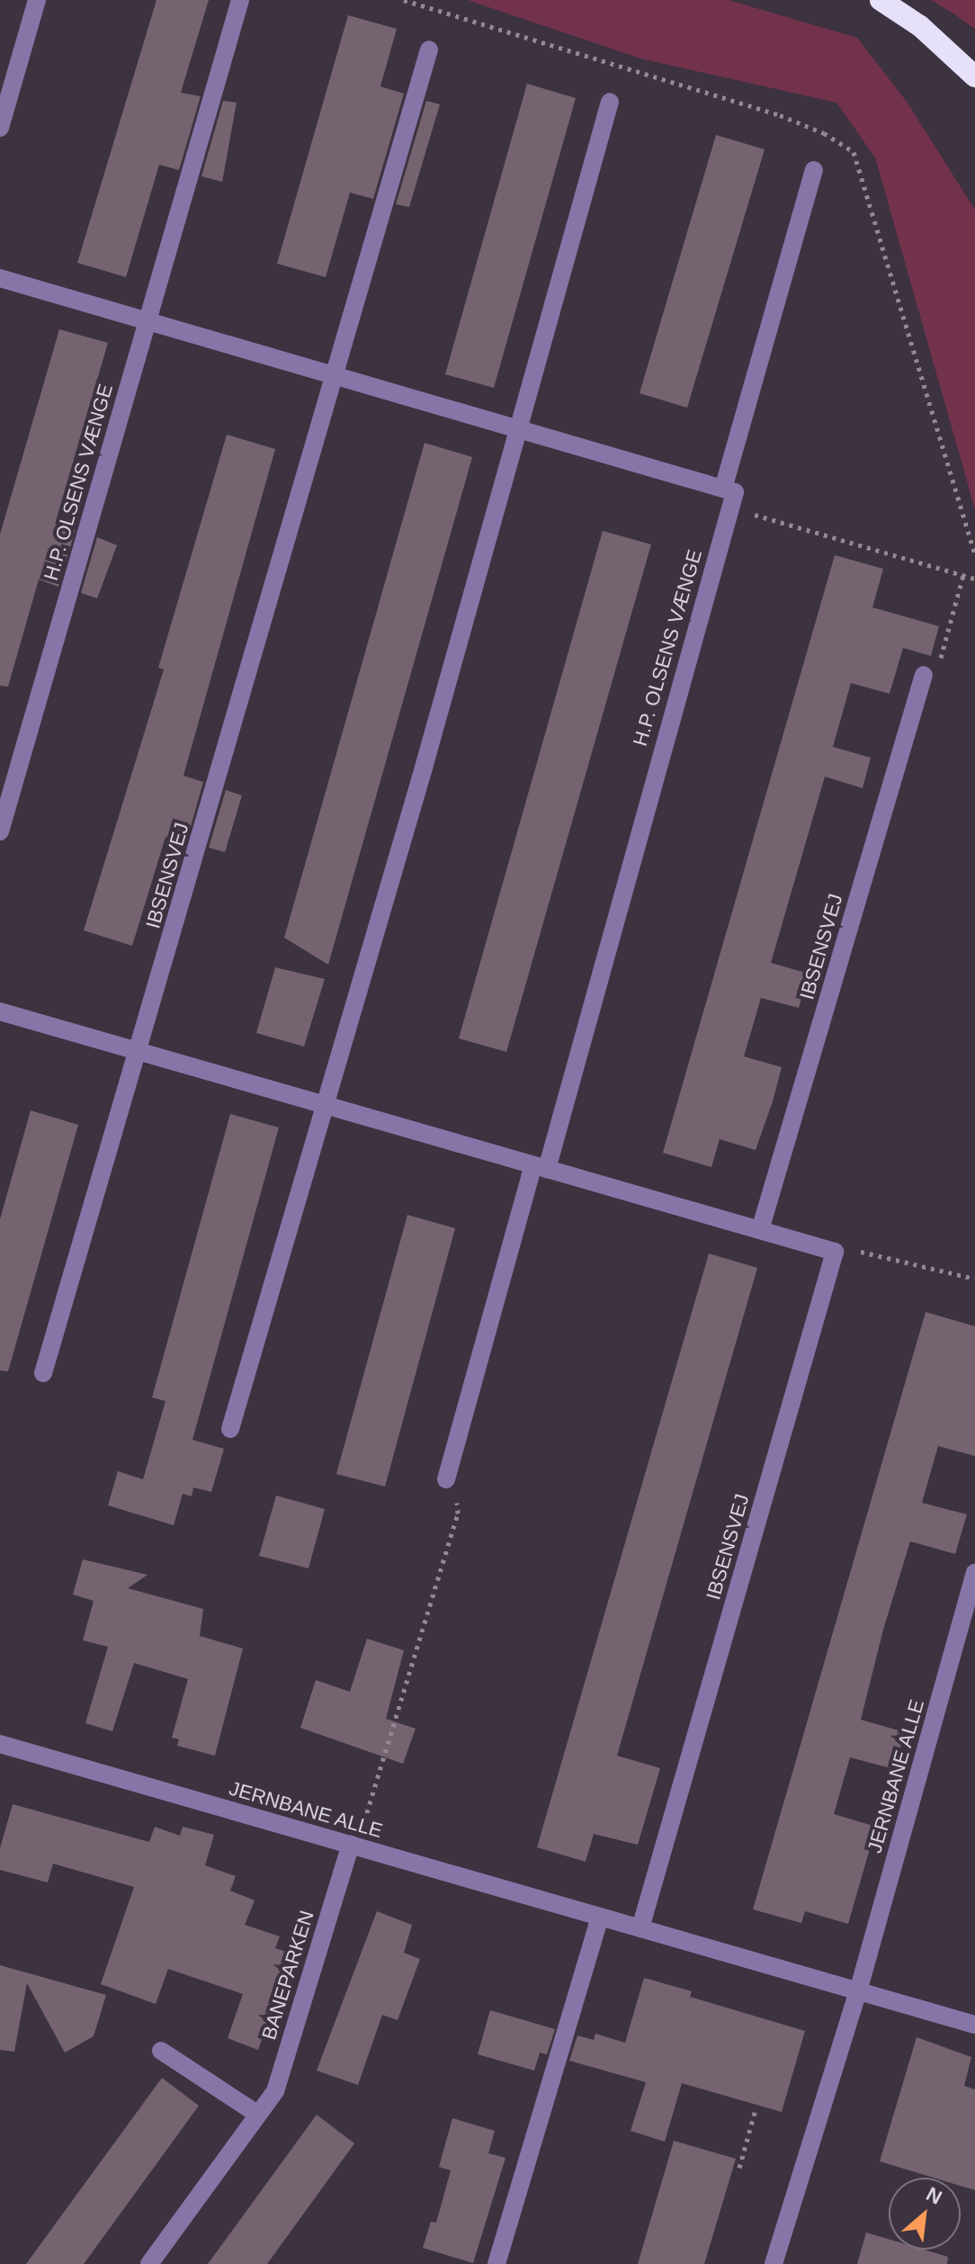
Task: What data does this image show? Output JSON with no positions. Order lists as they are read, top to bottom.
{
  "streets": {
    "street": [
      "H.P. OLSENS VÆNGE",
      "IBSENSVEJ",
      "JERNBANE ALLE",
      "BANEPARKEN"
    ]
  },
  "crossings": [
    ["IBSENSVEJ", "JERNBANE ALLE"],
    ["JERNBANE ALLE", "BANEPARKEN"]
  ],
  "north": "top right"
}
